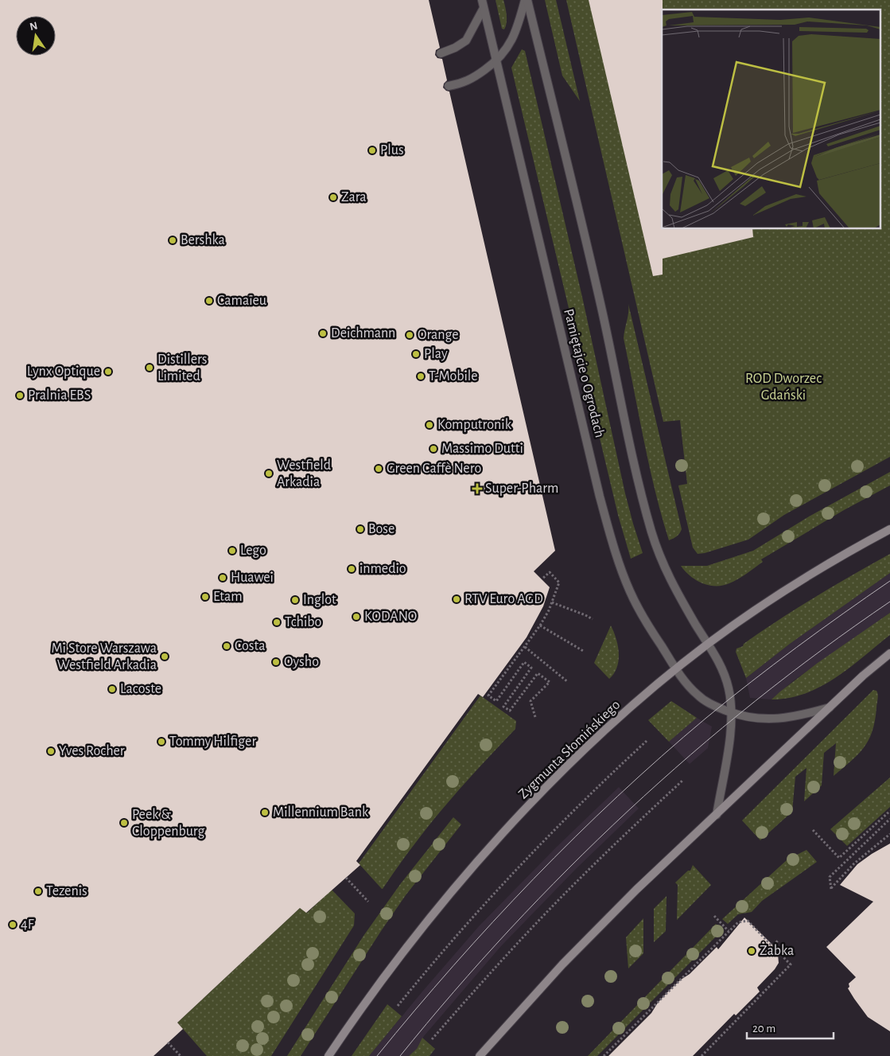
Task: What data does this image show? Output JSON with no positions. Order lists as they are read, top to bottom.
{
  "streets": {
    "main road": ["Zygmunta Słomińskiego"],
    "street": ["Pamiętajcie o Ogrodach"]
  },
  "crossings": [
    ["Pamiętajcie o Ogrodach", "Zygmunta Słomińskiego"]
  ],
  "parks": ["ROD Dworzec Gdański"],
  "places": {
    "other": [
      "Plus",
      "Zara",
      "Bershka",
      "Camaïeu",
      "Deichmann",
      "Orange",
      "Play",
      "Distillers Limited",
      "Lynx Optique",
      "T-Mobile",
      "Pralnia EBS",
      "Komputronik",
      "Massimo Dutti",
      "Green Caffè Nero",
      "Westfield Arkadia",
      "Bose",
      "Lego",
      "inmedio",
      "Huawei",
      "Etam",
      "RTV Euro AGD",
      "Inglot",
      "KODANO",
      "Tchibo",
      "Costa",
      "Mi Store Warszawa Westfield Arkadia",
      "Oysho",
      "Lacoste",
      "Tommy Hilfiger",
      "Yves Rocher",
      "Millennium Bank",
      "Peek & Cloppenburg",
      "Tezenis",
      "4F",
      "Żabka"
    ],
    "health": ["Super-Pharm"]
  },
  "scale_bar": "20 m",
  "north": "top"
}
